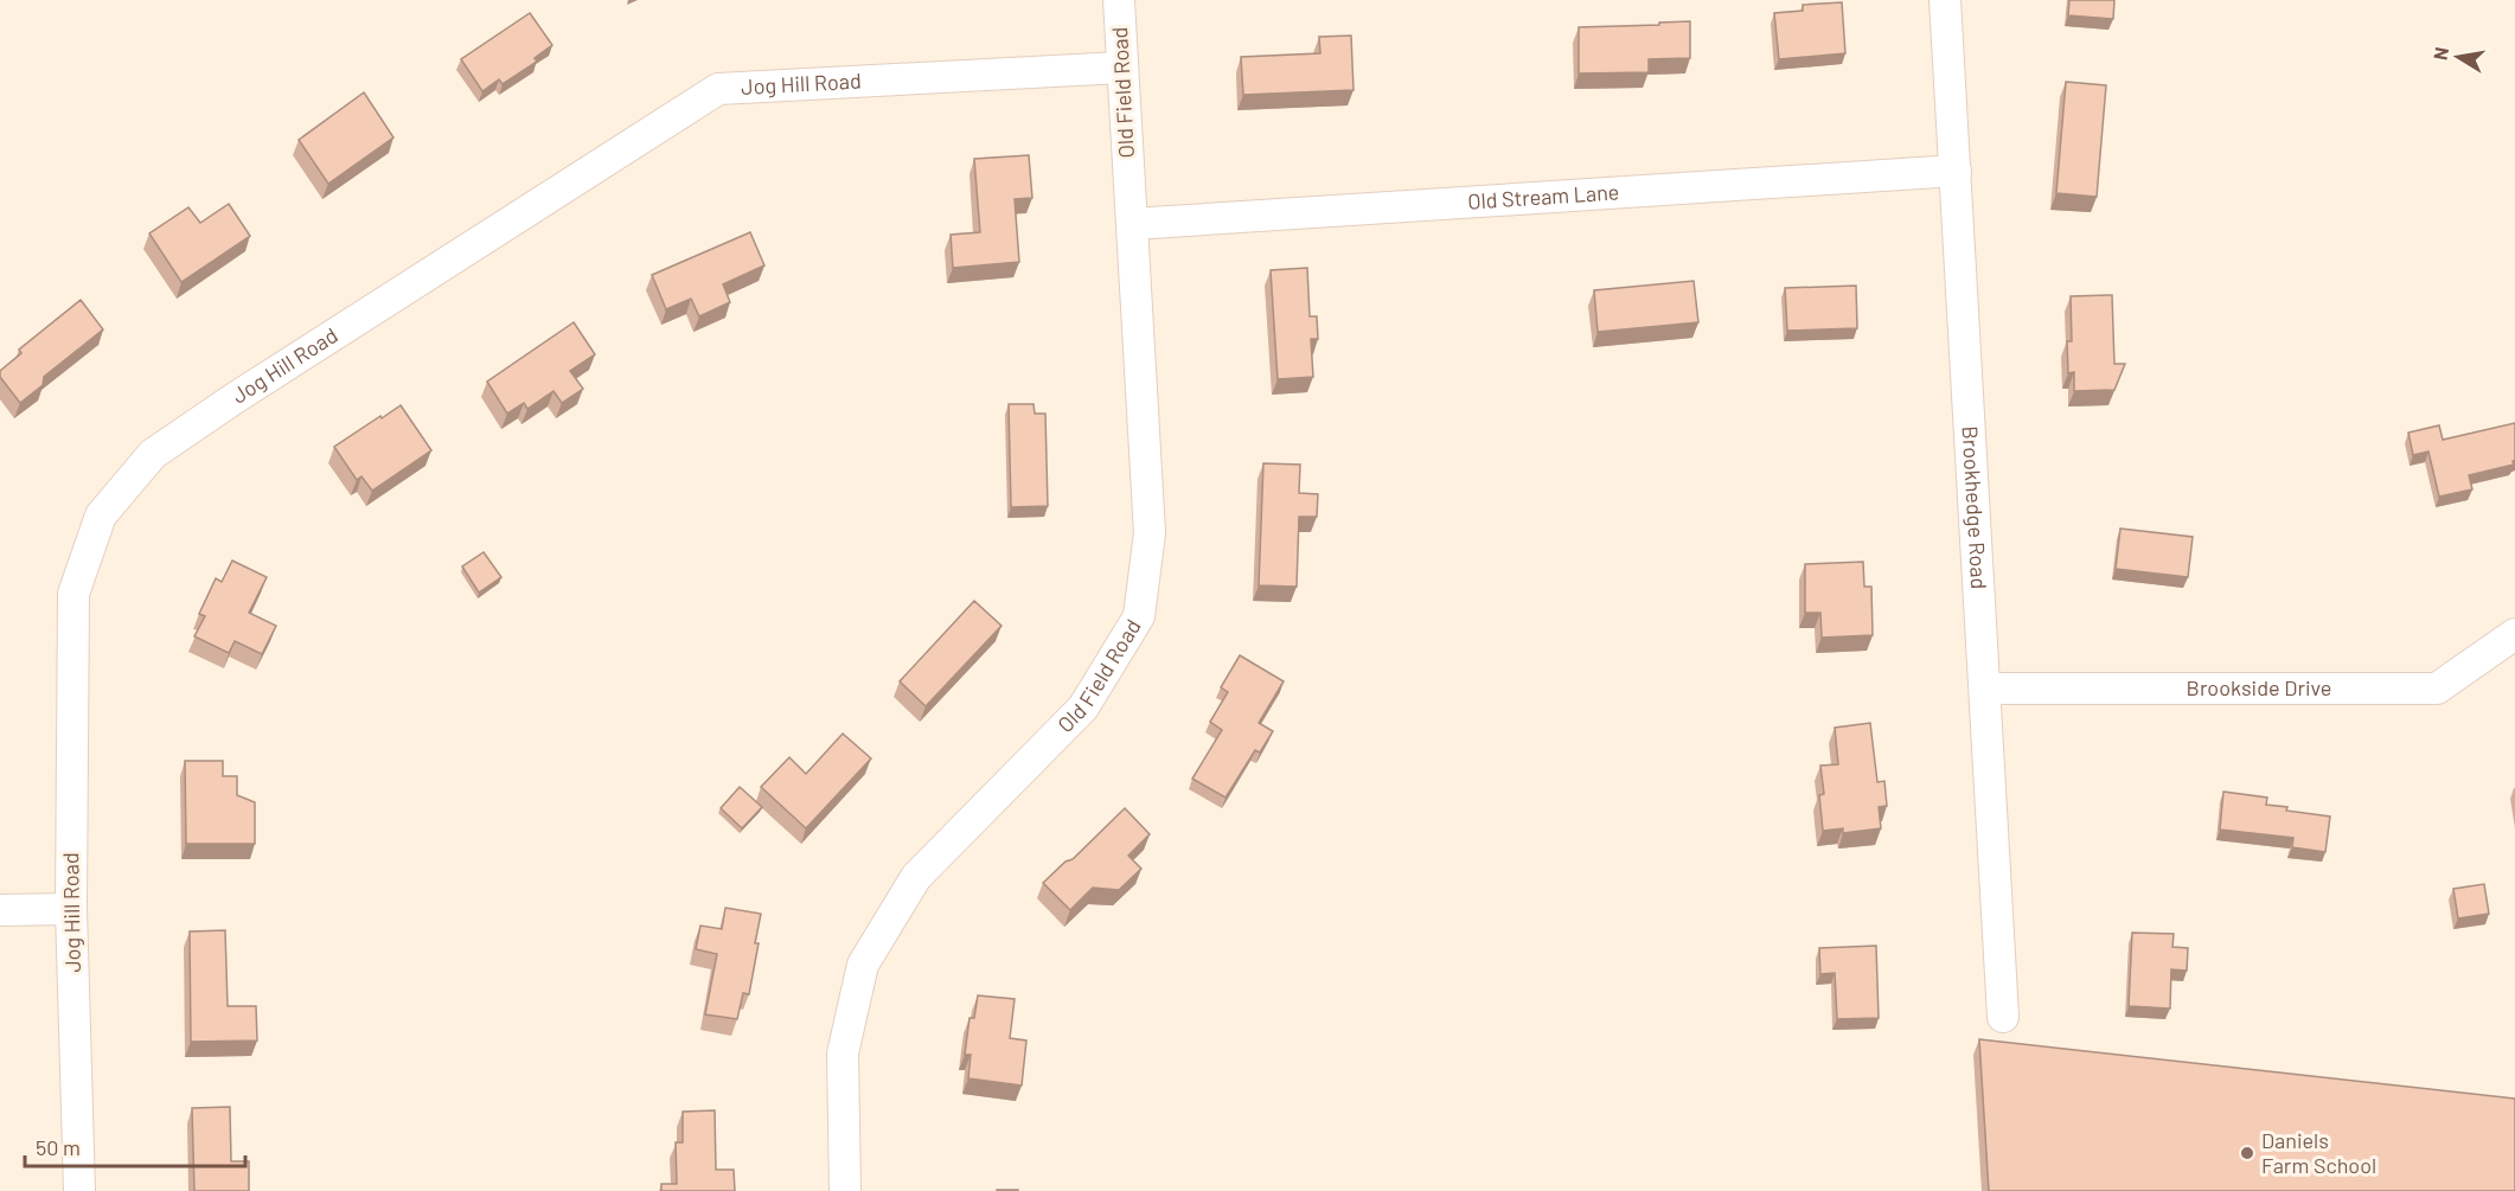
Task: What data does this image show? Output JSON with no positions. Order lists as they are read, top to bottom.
{
  "streets": {
    "street": [
      "Jog Hill Road",
      "Old Field Road",
      "Old Stream Lane",
      "Brookhedge Road",
      "Brookside Drive"
    ]
  },
  "crossings": [
    ["Jog Hill Road", "Old Field Road"],
    ["Old Field Road", "Old Stream Lane"],
    ["Old Stream Lane", "Brookhedge Road"],
    ["Brookhedge Road", "Brookside Drive"]
  ],
  "places": ["Daniels Farm School"],
  "scale_bar": "50 m",
  "north": "left"
}
